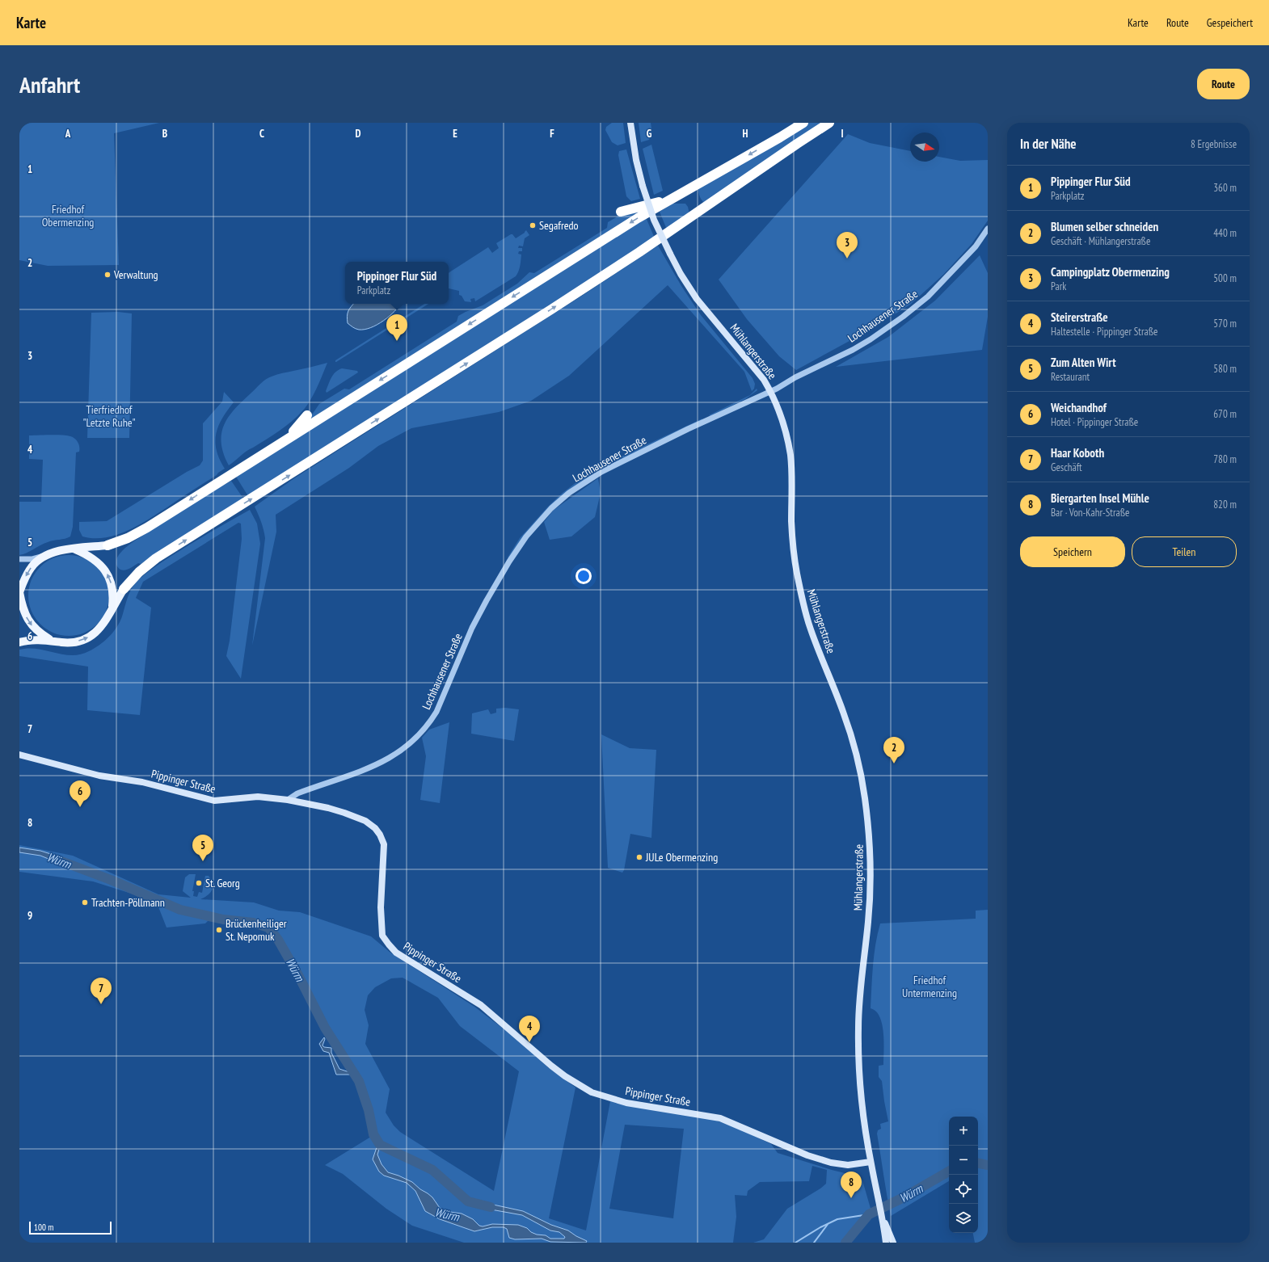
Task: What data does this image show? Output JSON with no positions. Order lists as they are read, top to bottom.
{
  "streets": {
    "main road": ["Mühlangerstraße", "Pippinger Straße"],
    "street": ["Lochhausener Straße"]
  },
  "crossings": [
    ["Lochhausener Straße", "Mühlangerstraße"],
    ["Lochhausener Straße", "Pippinger Straße"],
    ["Mühlangerstraße", "Pippinger Straße"]
  ],
  "water": ["Würm"],
  "parks": ["Friedhof Obermenzing", "Tierfriedhof \"Letzte Ruhe\"", "Friedhof Untermenzing"],
  "places": [
    "Segafredo",
    "Verwaltung",
    "JULe Obermenzing",
    "St. Georg",
    "Trachten-Pöllmann",
    "Brückenheiliger St. Nepomuk"
  ],
  "scale_bar": "100 m",
  "north": "right",
  "page": {
    "header": "Karte",
    "nav": ["Karte", "Route", "Gespeichert"],
    "buttons": [
      "Route",
      ["Speichern", "Teilen"]
    ],
    "title": "Anfahrt",
    "heading": ["In der Nähe", "8 Ergebnisse"],
    "list": [
      {
        "mark": "1",
        "name": "Pippinger Flur Süd",
        "note": "Parkplatz",
        "value": "360 m"
      },
      {
        "mark": "2",
        "name": "Blumen selber schneiden",
        "note": "Geschäft · Mühlangerstraße",
        "value": "440 m"
      },
      {
        "mark": "3",
        "name": "Campingplatz Obermenzing",
        "note": "Park",
        "value": "500 m"
      },
      {
        "mark": "4",
        "name": "Steirerstraße",
        "note": "Haltestelle · Pippinger Straße",
        "value": "570 m"
      },
      {
        "mark": "5",
        "name": "Zum Alten Wirt",
        "note": "Restaurant",
        "value": "580 m"
      },
      {
        "mark": "6",
        "name": "Weichandhof",
        "note": "Hotel · Pippinger Straße",
        "value": "670 m"
      },
      {
        "mark": "7",
        "name": "Haar Koboth",
        "note": "Geschäft",
        "value": "780 m"
      },
      {
        "mark": "8",
        "name": "Biergarten Insel Mühle",
        "note": "Bar · Von-Kahr-Straße",
        "value": "820 m"
      }
    ],
    "pins": [
      "3",
      "1",
      "2",
      "6",
      "5",
      "7",
      "4",
      "8"
    ],
    "popup": ["Pippinger Flur Süd", "Parkplatz"],
    "map_buttons": ["+", "−"],
    "scale": "100 m"
  },
  "grid": {
    "columns": [
      "A",
      "B",
      "C",
      "D",
      "E",
      "F",
      "G",
      "H",
      "I"
    ],
    "rows": [
      "1",
      "2",
      "3",
      "4",
      "5",
      "6",
      "7",
      "8",
      "9"
    ]
  }
}
